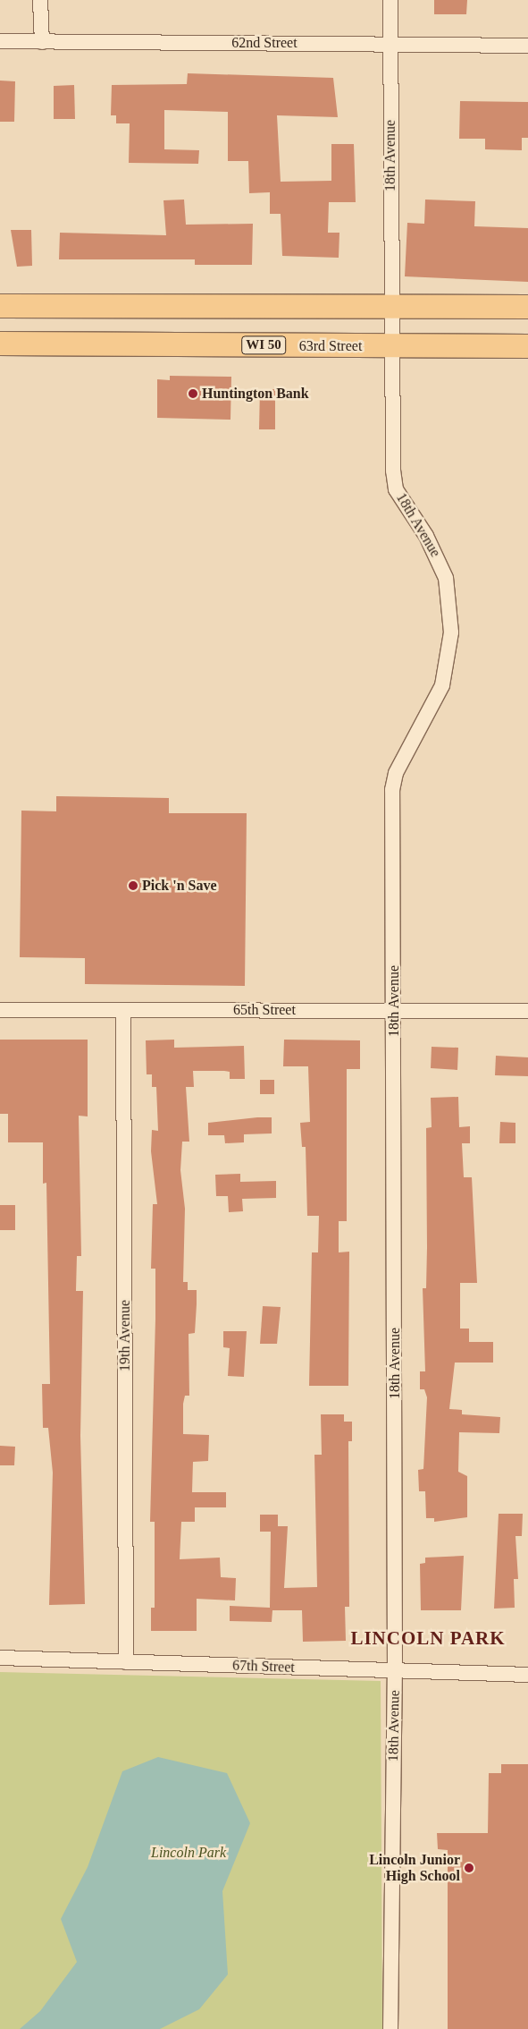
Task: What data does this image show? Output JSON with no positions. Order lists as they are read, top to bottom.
{
  "streets": {
    "main road": ["WI 50", "63rd Street"],
    "street": [
      "62nd Street",
      "18th Avenue",
      "65th Street",
      "19th Avenue",
      "67th Street"
    ]
  },
  "crossings": [
    ["62nd Street", "18th Avenue"],
    ["18th Avenue", "63rd Street"],
    ["18th Avenue", "65th Street"],
    ["18th Avenue", "67th Street"],
    ["65th Street", "19th Avenue"],
    ["19th Avenue", "67th Street"]
  ],
  "districts": ["LINCOLN PARK"],
  "parks": ["Lincoln Park"],
  "places": ["Huntington Bank", "Pick 'n Save", "Lincoln Junior High School"]
}
